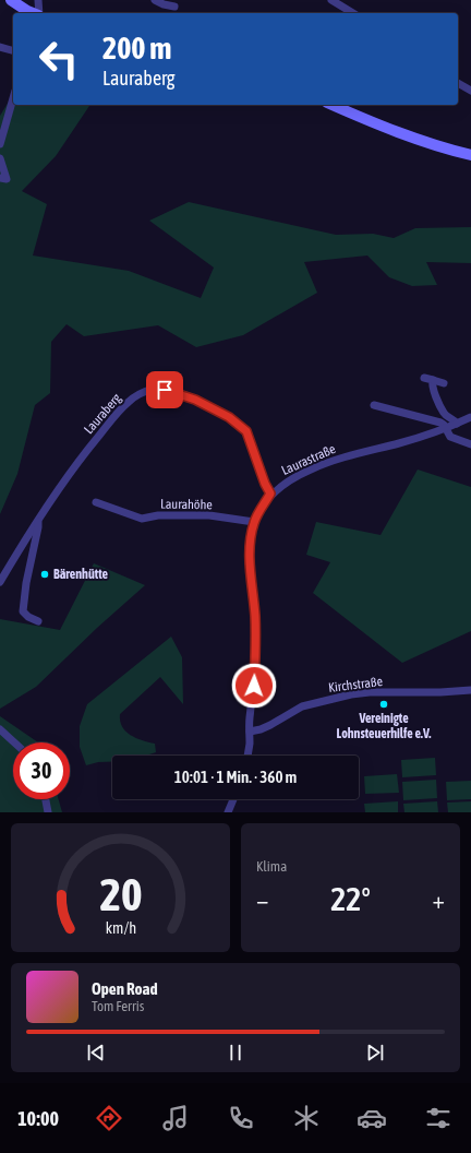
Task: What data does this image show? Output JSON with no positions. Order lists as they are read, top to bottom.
{
  "streets": {
    "street": [
      "Lauraberg",
      "Laurastraße",
      "Laurahöhe",
      "Kirchstraße"
    ]
  },
  "crossings": [
    ["Lauraberg", "Laurastraße"],
    ["Laurastraße", "Laurahöhe"],
    ["Laurastraße", "Kirchstraße"]
  ],
  "places": ["Bärenhütte", "Vereinigte Lohnsteuerhilfe e.V."],
  "page": {
    "turn": ["200 m", "Lauraberg"],
    "limit": "30",
    "trip": "10:01 · 1 Min. · 360 m",
    "tile": "Klima",
    "heat": ["−", "22°", "+"],
    "song": ["Open Road", "Tom Ferris"],
    "tabs": "10:00",
    "gauge": ["20", "km/h"]
  }
}
